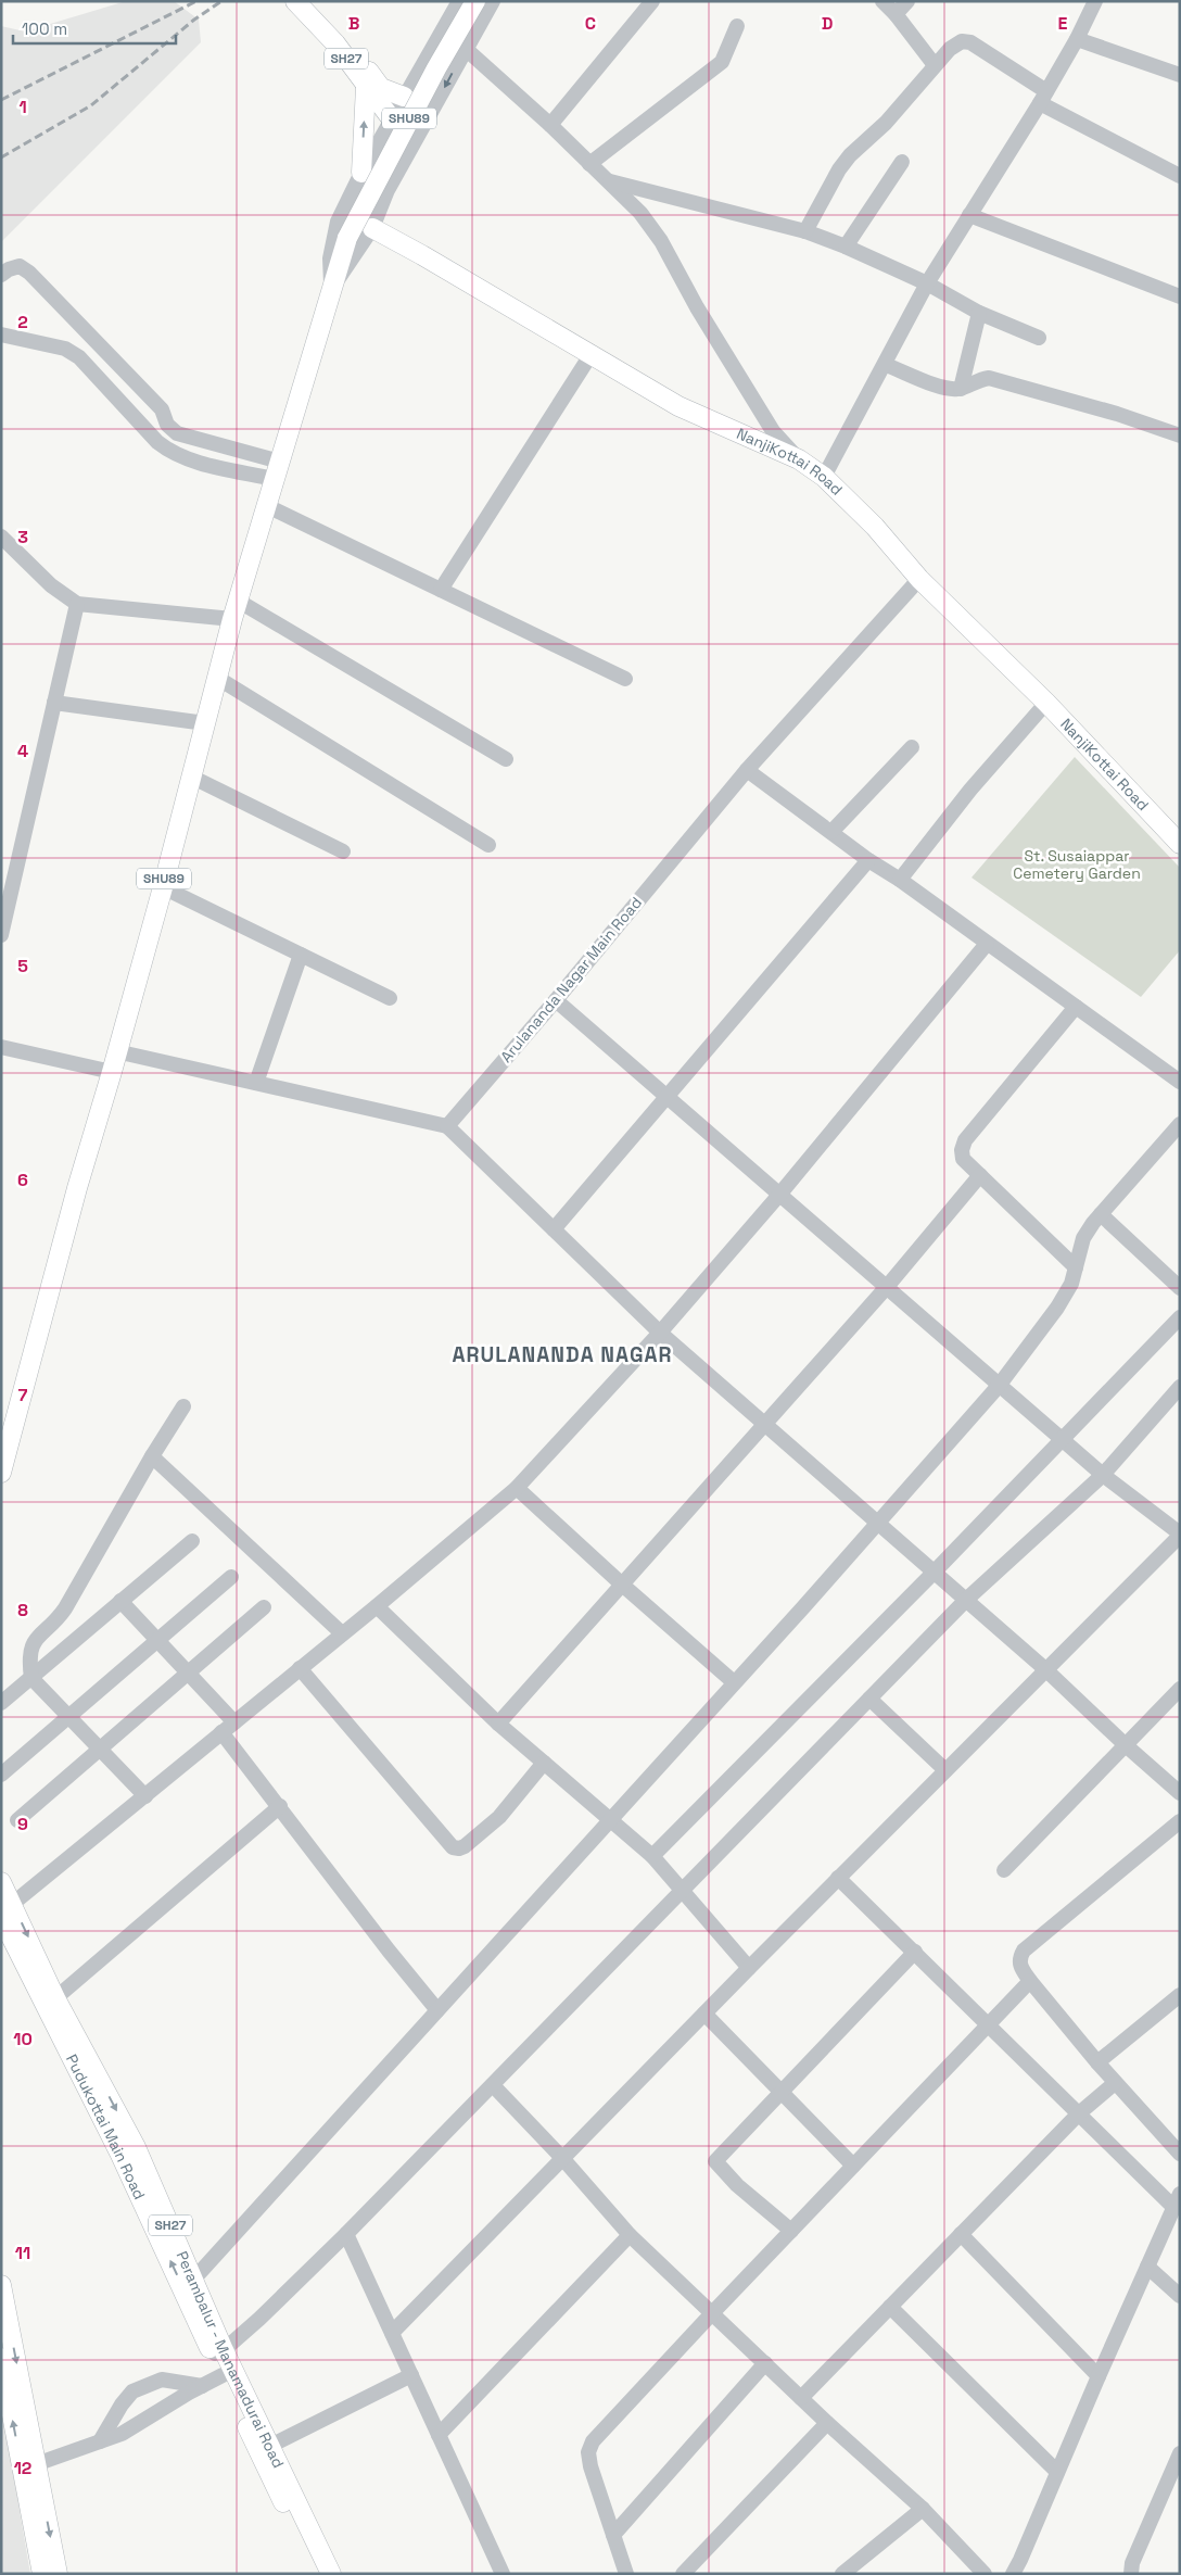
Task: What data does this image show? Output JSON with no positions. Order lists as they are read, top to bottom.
{
  "streets": {
    "main road": [
      "SH27",
      "SHU89",
      "NanjiKottai Road",
      "Pudukottai Main Road",
      "Perambalur - Manamadurai Road"
    ],
    "street": ["Arulananda Nagar Main Road"]
  },
  "crossings": [
    ["NanjiKottai Road", "Arulananda Nagar Main Road"],
    ["Pudukottai Main Road", "Perambalur - Manamadurai Road"]
  ],
  "districts": ["ARULANANDA NAGAR"],
  "parks": ["St. Susaiappar Cemetery Garden"],
  "scale_bar": "100 m",
  "grid": {
    "columns": [
      "B",
      "C",
      "D",
      "E"
    ],
    "rows": [
      "1",
      "2",
      "3",
      "4",
      "5",
      "6",
      "7",
      "8",
      "9",
      "10",
      "11",
      "12"
    ]
  }
}
